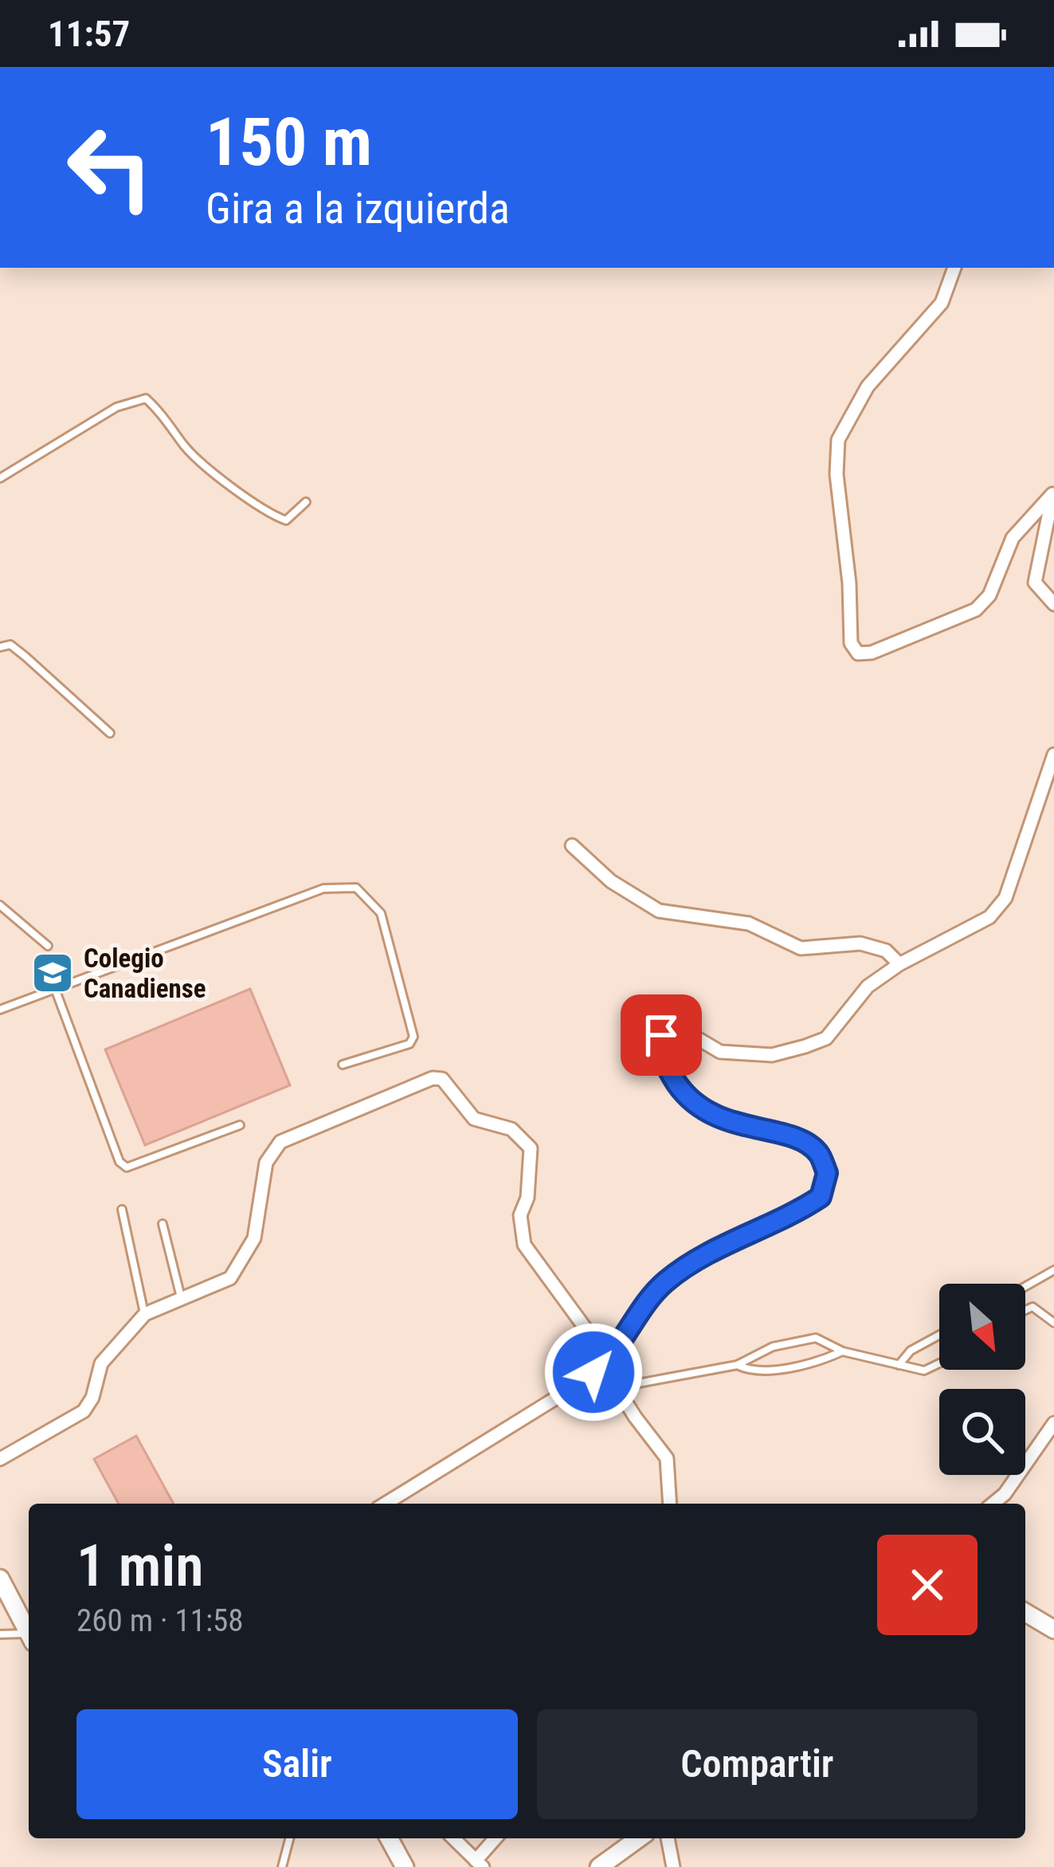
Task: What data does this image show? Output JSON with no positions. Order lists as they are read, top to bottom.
{
  "places": {
    "school or university": ["Colegio Canadiense"]
  },
  "north": "bottom right",
  "page": {
    "status": "11:57",
    "turn": ["150 m", "Gira a la izquierda"],
    "heading": ["1 min", "260 m · 11:58"],
    "buttons": ["Salir", "Compartir"]
  }
}
